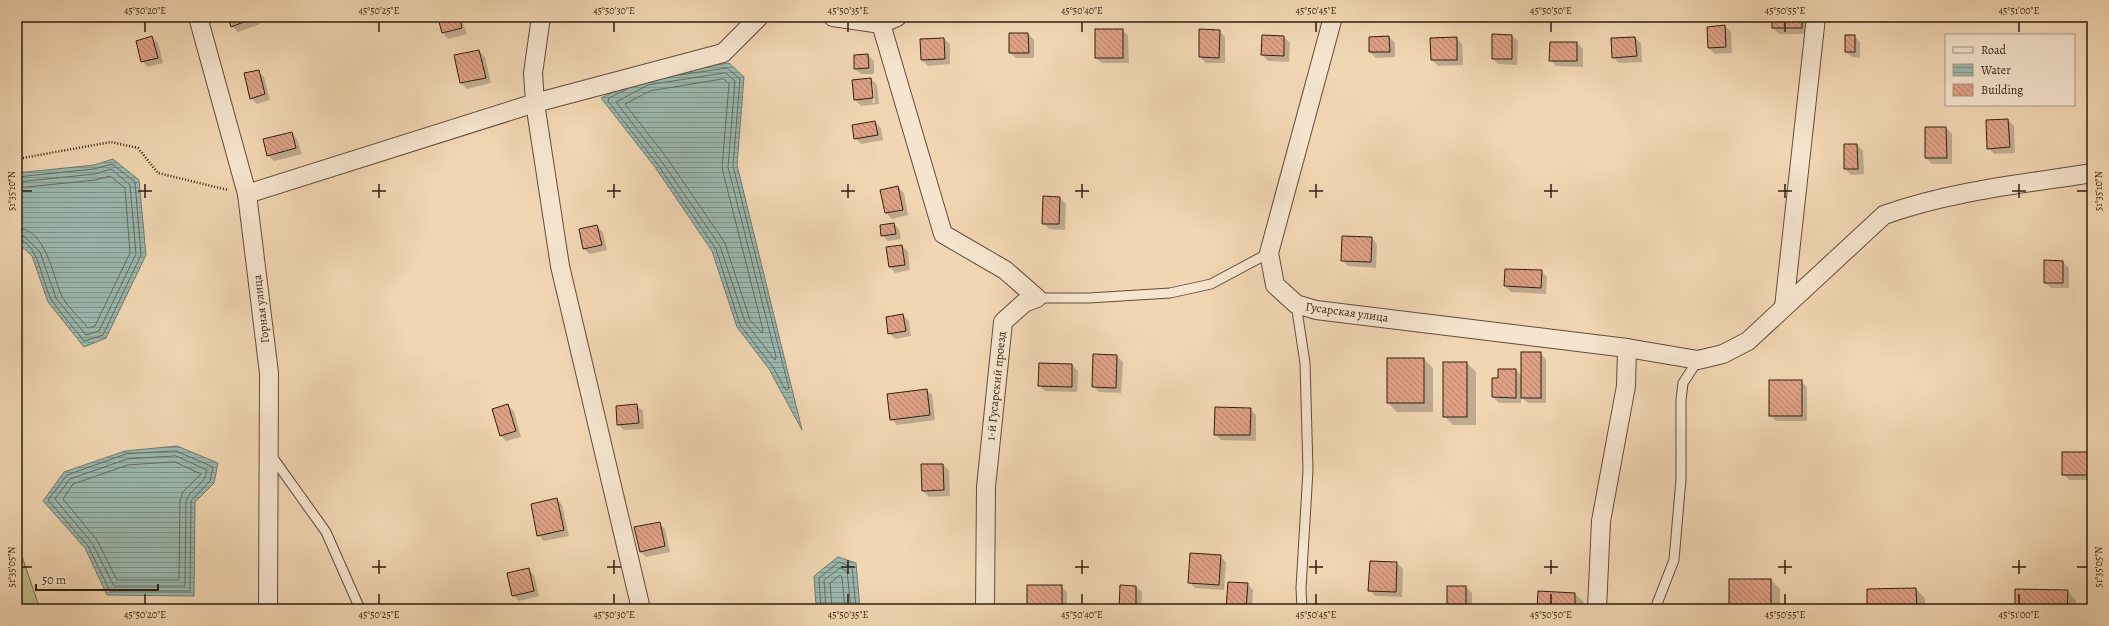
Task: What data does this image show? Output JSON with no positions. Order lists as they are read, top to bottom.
{
  "streets": {
    "street": ["Горная улица", "Гусарская улица", "1-й Гусарский проезд"]
  },
  "legend": ["Road", "Water", "Building"],
  "scale_bar": "50 m",
  "coordinates": [
    "45°50'20\"E",
    "45°50'25\"E",
    "45°50'30\"E",
    "45°50'35\"E",
    "45°50'40\"E",
    "45°50'45\"E",
    "45°50'50\"E",
    "45°50'55\"E",
    "45°51'00\"E",
    "51°35'10\"N",
    "51°35'05\"N"
  ]
}
